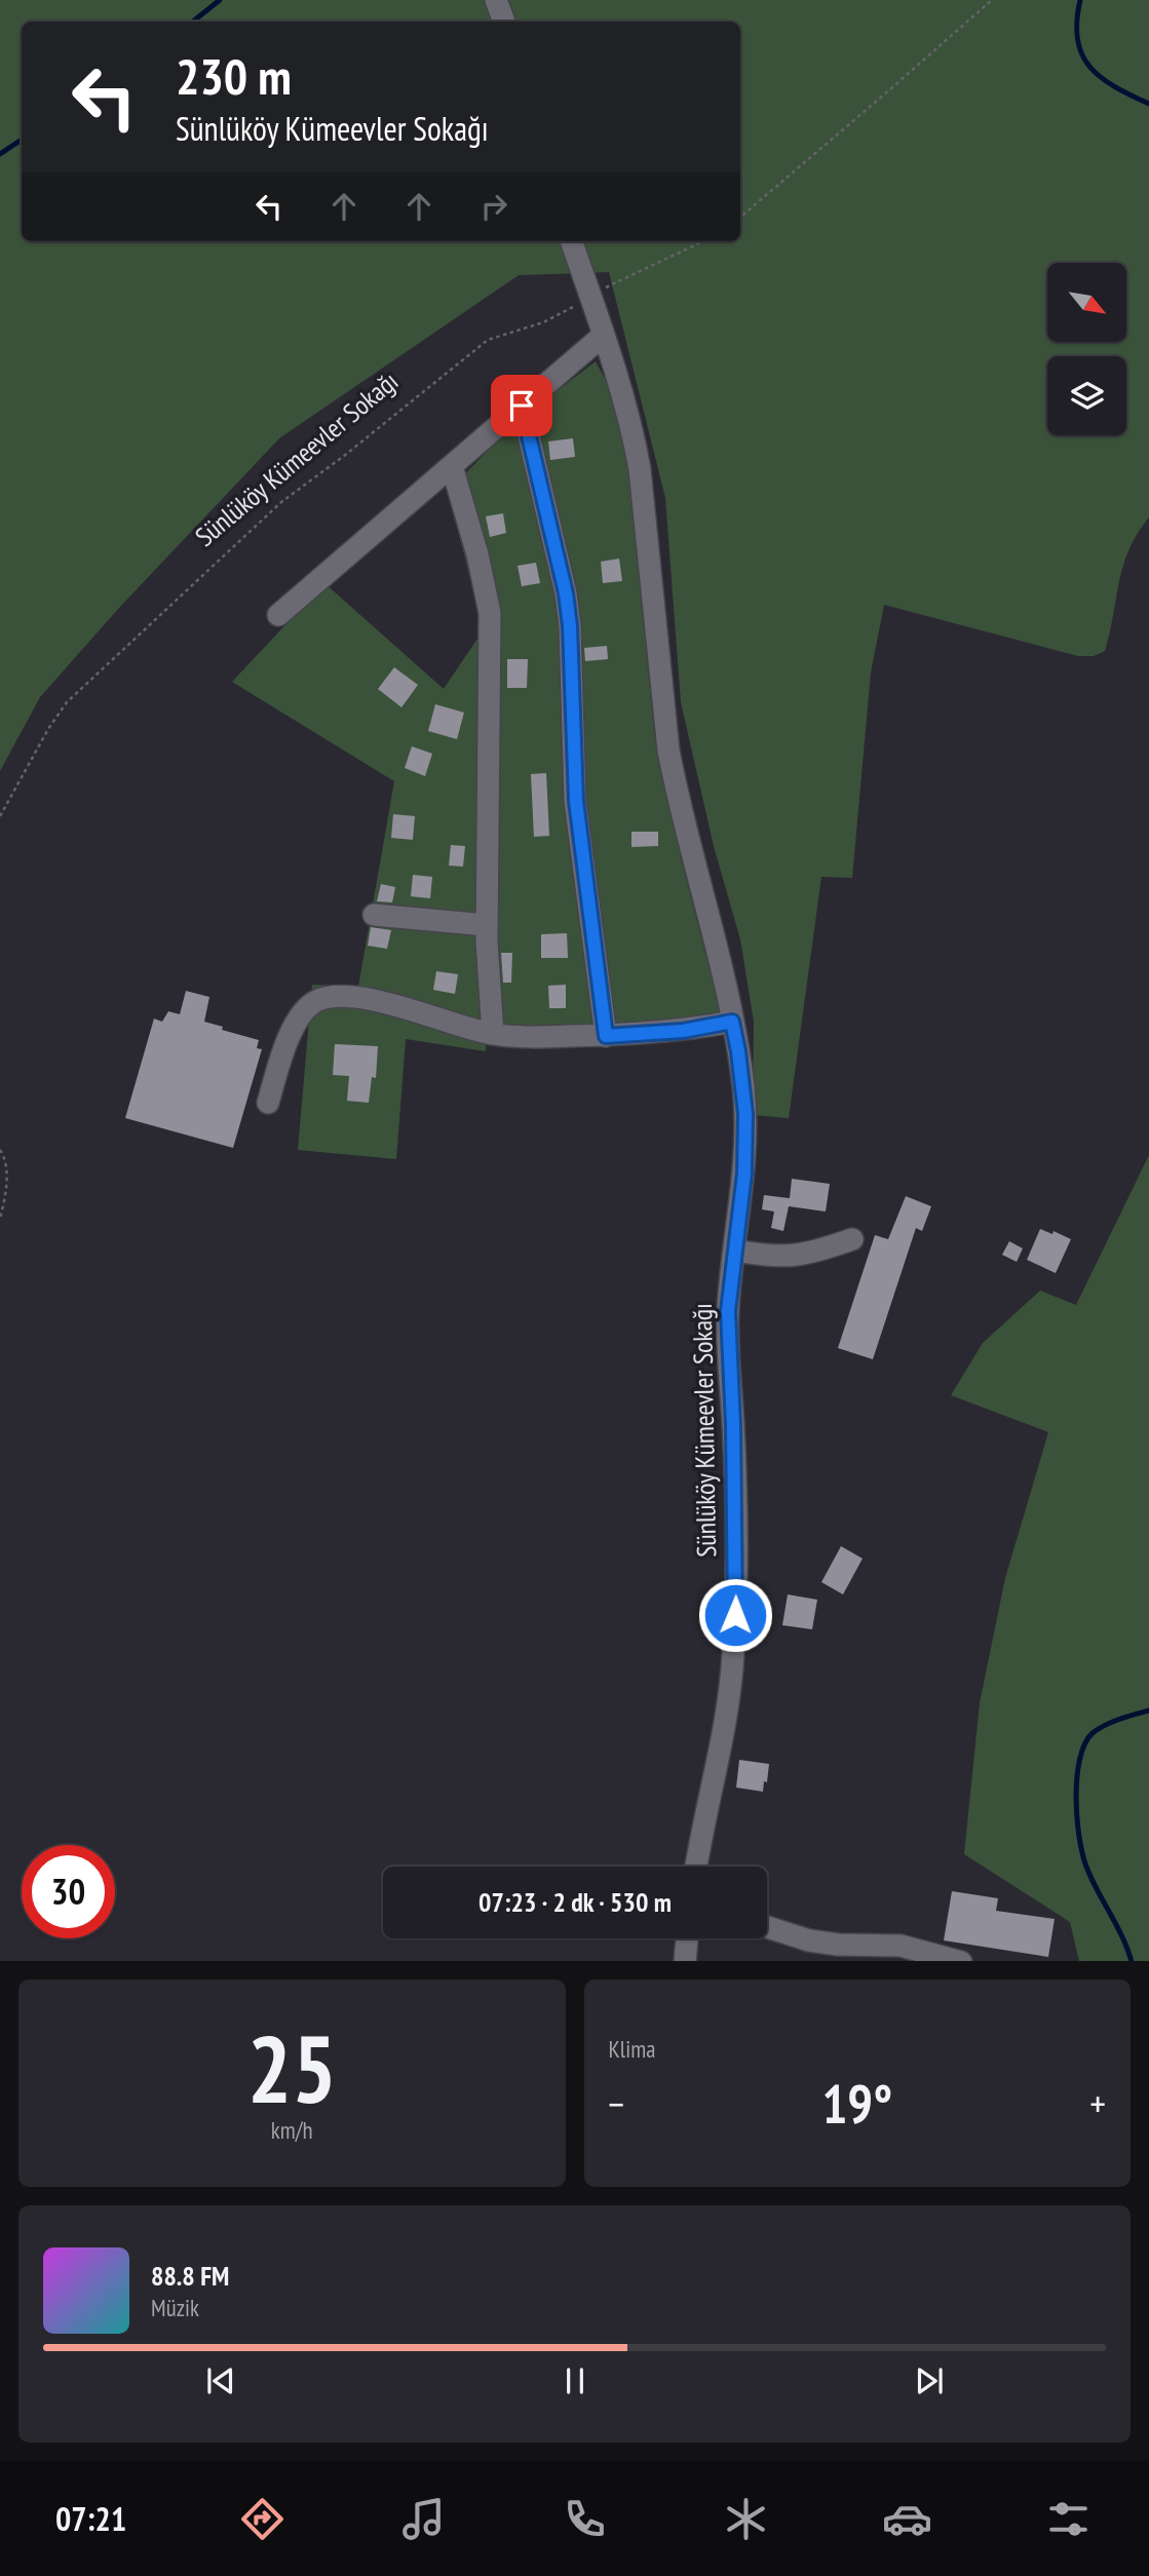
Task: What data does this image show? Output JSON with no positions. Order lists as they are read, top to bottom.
{
  "streets": {
    "street": ["Sünlüköy Kümeevler Sokağı"]
  },
  "north": "bottom right",
  "page": {
    "turn": ["230 m", "Sünlüköy Kümeevler Sokağı"],
    "limit": "30",
    "trip": "07:23 · 2 dk · 530 m",
    "tile": [
      ["25", "km/h"],
      "Klima"
    ],
    "heat": ["−", "19°", "+"],
    "song": ["88.8 FM", "Müzik"],
    "tabs": "07:21"
  }
}
